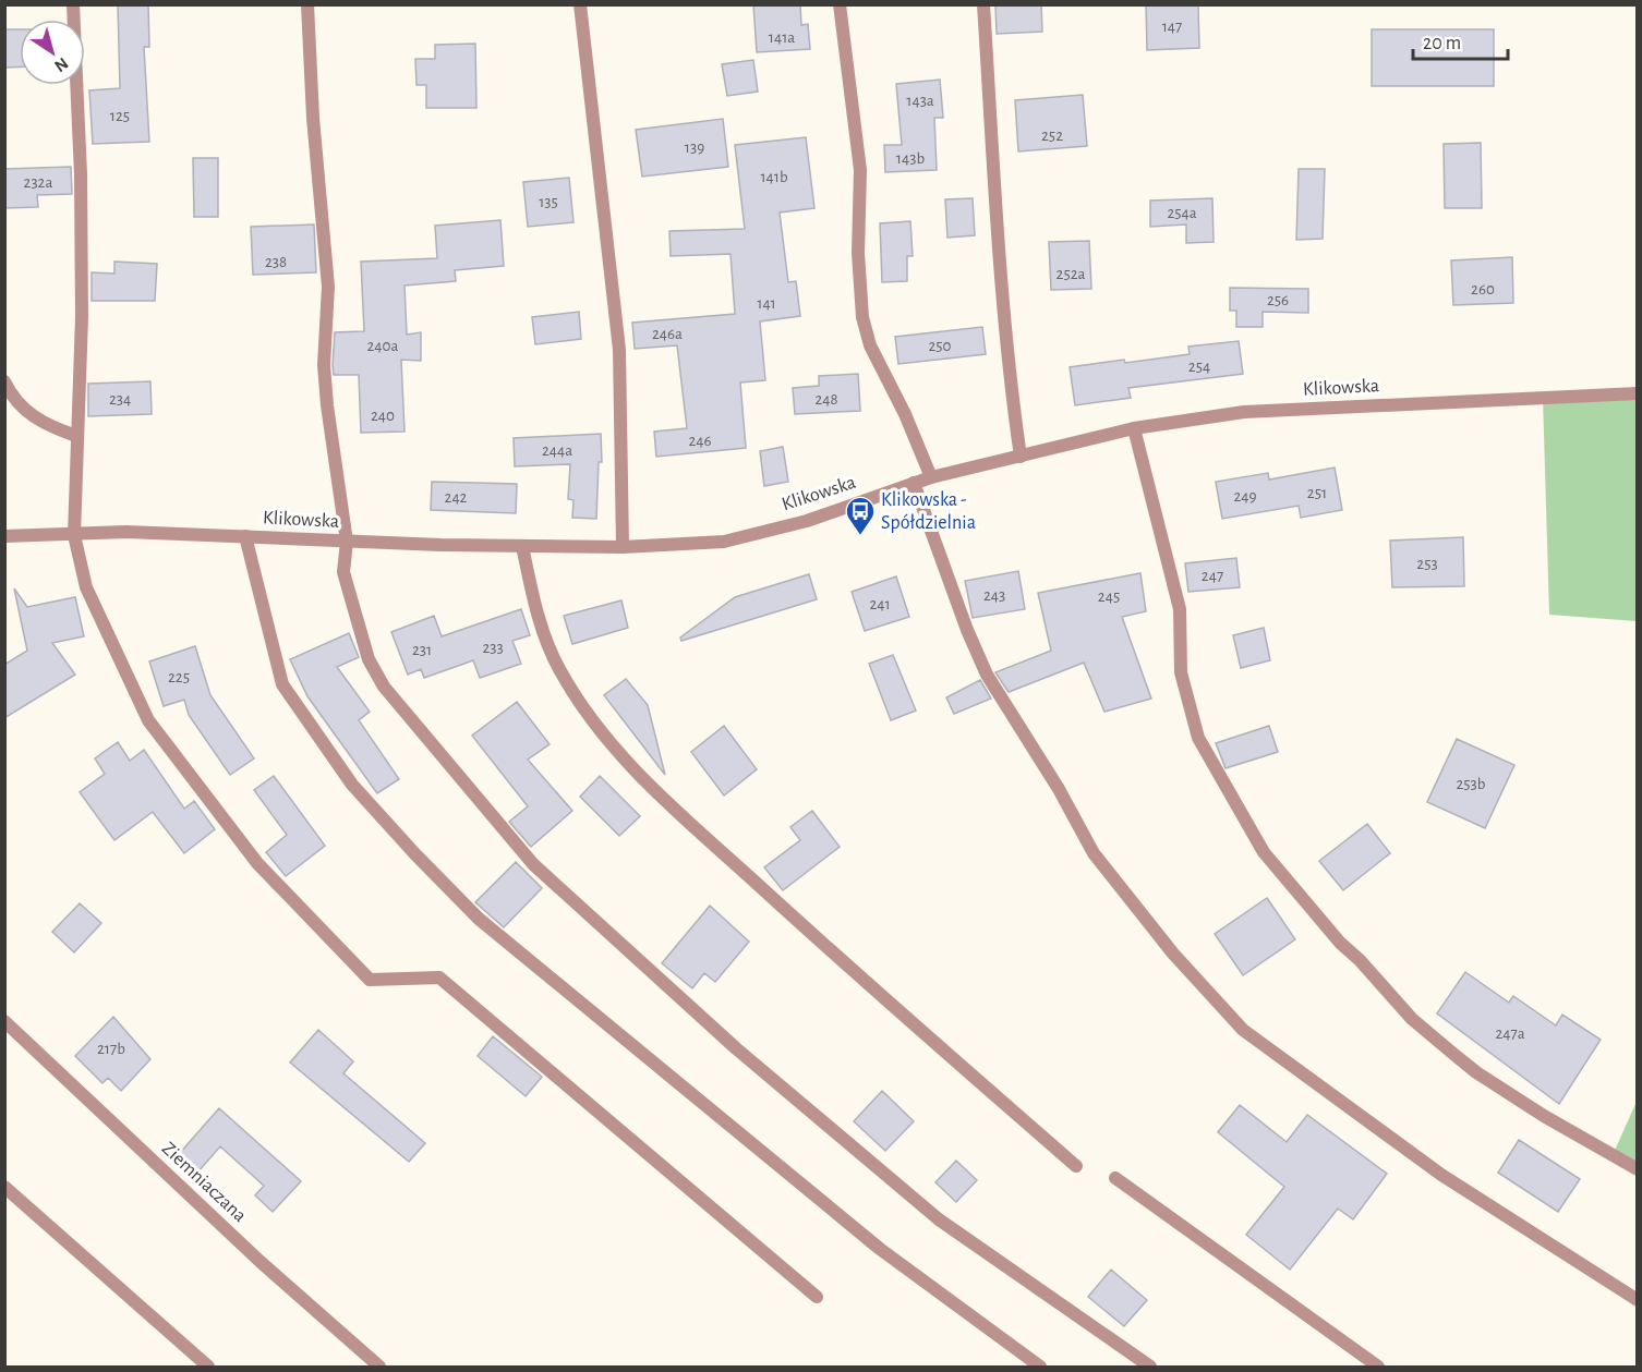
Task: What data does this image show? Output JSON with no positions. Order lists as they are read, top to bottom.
{
  "streets": {
    "street": ["Klikowska", "Ziemniaczana"]
  },
  "places": {
    "bus stop": ["Klikowska - Spółdzielnia"]
  },
  "house_numbers": [
    "147",
    "141a",
    "143a",
    "125",
    "252",
    "139",
    "143b",
    "141b",
    "232a",
    "135",
    "254a",
    "238",
    "252a",
    "260",
    "256",
    "141",
    "246a",
    "240a",
    "250",
    "254",
    "234",
    "248",
    "240",
    "246",
    "244a",
    "251",
    "249",
    "242",
    "253",
    "247",
    "243",
    "245",
    "241",
    "233",
    "231",
    "225",
    "253b",
    "247a",
    "217b"
  ],
  "scale_bar": "20 m",
  "north": "bottom right"
}
